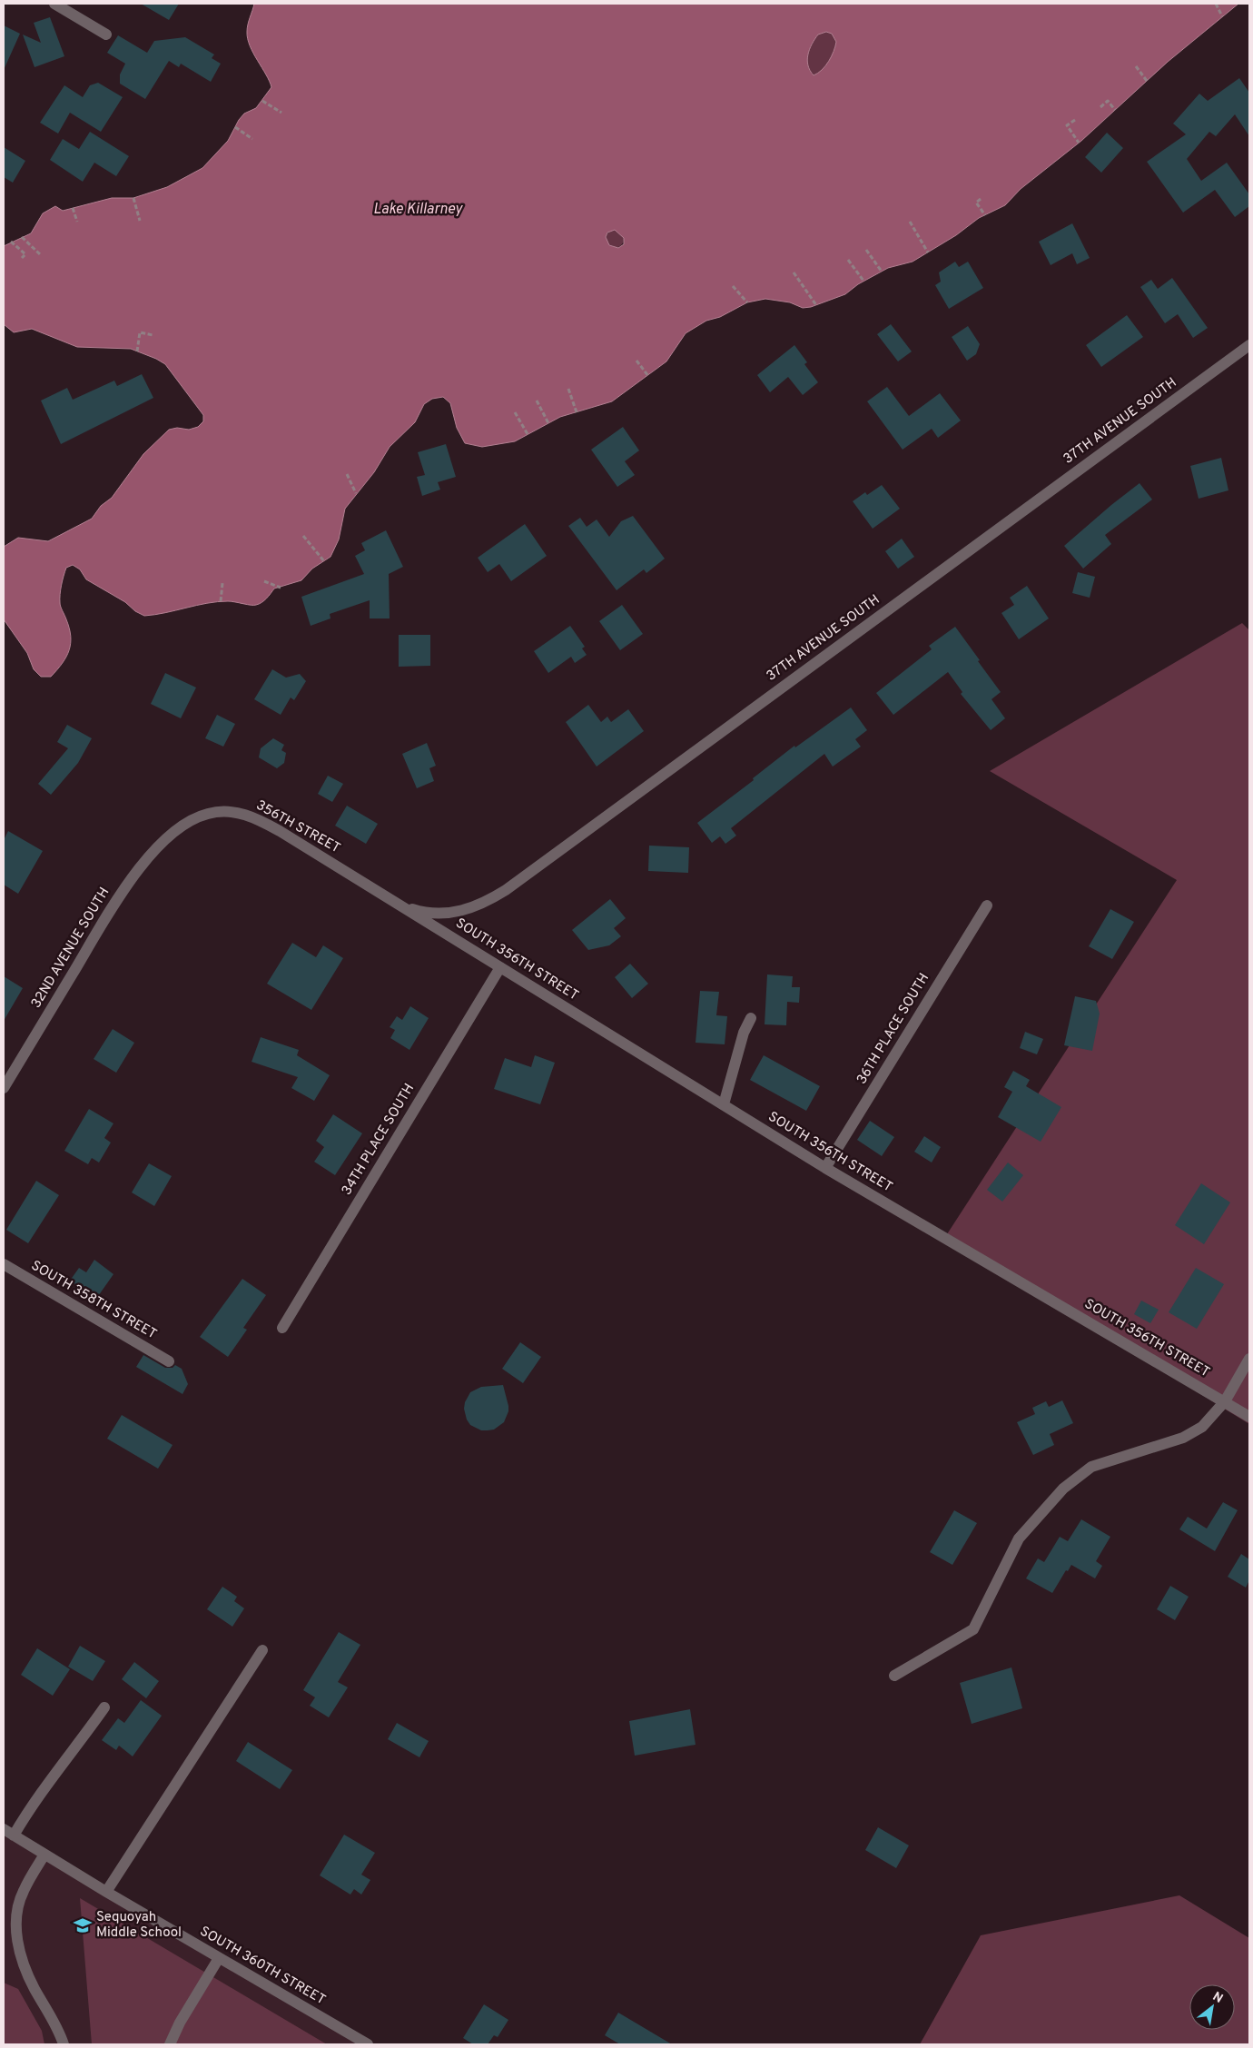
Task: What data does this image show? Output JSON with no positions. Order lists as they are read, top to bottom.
{
  "streets": {
    "street": [
      "37TH AVENUE SOUTH",
      "356TH STREET",
      "32ND AVENUE SOUTH",
      "SOUTH 356TH STREET",
      "36TH PLACE SOUTH",
      "34TH PLACE SOUTH",
      "SOUTH 358TH STREET",
      "SOUTH 360TH STREET"
    ]
  },
  "crossings": [
    ["37TH AVENUE SOUTH", "356TH STREET"],
    ["37TH AVENUE SOUTH", "SOUTH 356TH STREET"],
    ["356TH STREET", "32ND AVENUE SOUTH"],
    ["356TH STREET", "SOUTH 356TH STREET"],
    ["SOUTH 356TH STREET", "36TH PLACE SOUTH"],
    ["SOUTH 356TH STREET", "34TH PLACE SOUTH"]
  ],
  "water": ["Lake Killarney"],
  "places": {
    "school or university": ["Sequoyah Middle School"]
  },
  "north": "top right"
}
